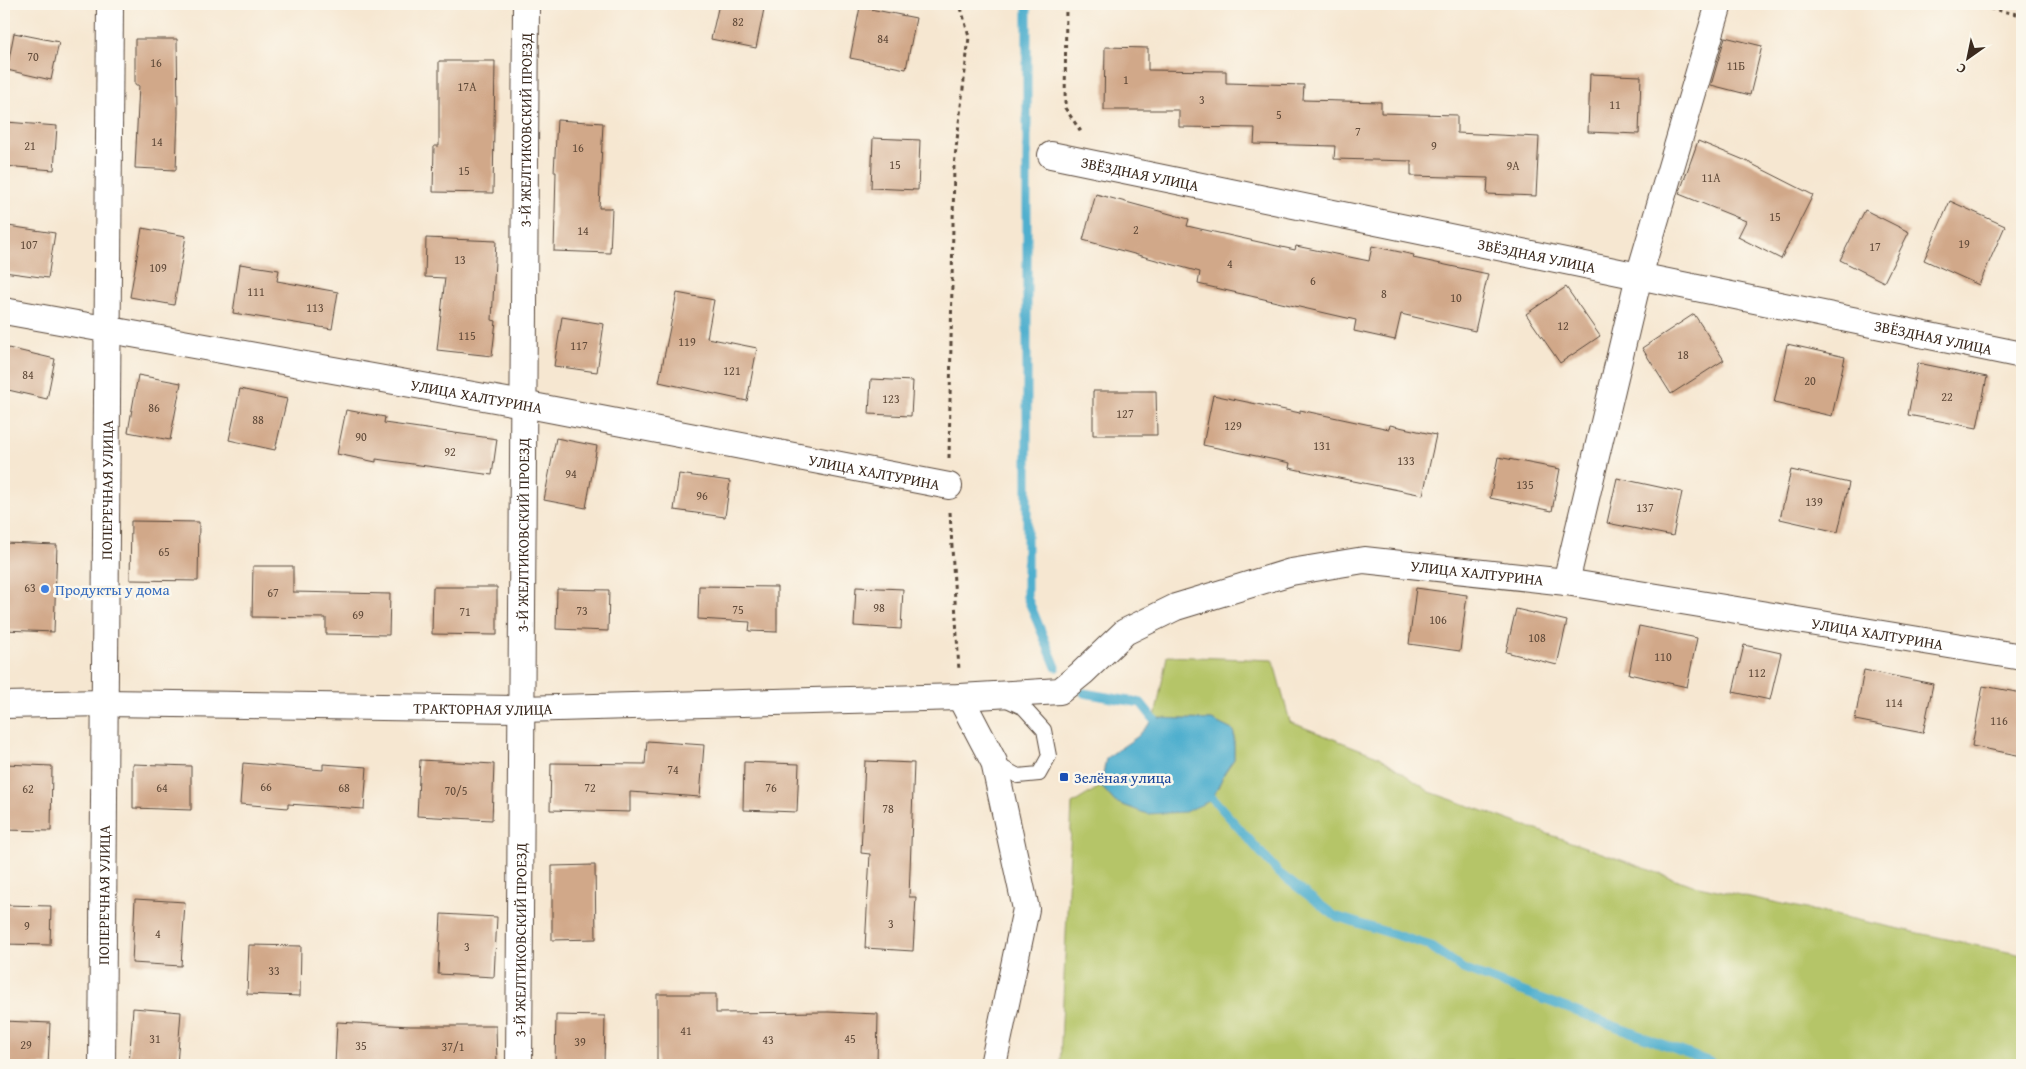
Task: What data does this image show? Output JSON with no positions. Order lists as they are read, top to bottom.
{
  "streets": {
    "street": [
      "3-Й ЖЕЛТИКОВСКИЙ ПРОЕЗД",
      "ЗВЁЗДНАЯ УЛИЦА",
      "УЛИЦА ХАЛТУРИНА",
      "ПОПЕРЕЧНАЯ УЛИЦА",
      "ТРАКТОРНАЯ УЛИЦА"
    ]
  },
  "crossings": [
    ["3-Й ЖЕЛТИКОВСКИЙ ПРОЕЗД", "УЛИЦА ХАЛТУРИНА"],
    ["3-Й ЖЕЛТИКОВСКИЙ ПРОЕЗД", "ТРАКТОРНАЯ УЛИЦА"],
    ["УЛИЦА ХАЛТУРИНА", "ПОПЕРЕЧНАЯ УЛИЦА"],
    ["УЛИЦА ХАЛТУРИНА", "ТРАКТОРНАЯ УЛИЦА"],
    ["ПОПЕРЕЧНАЯ УЛИЦА", "ТРАКТОРНАЯ УЛИЦА"]
  ],
  "places": {
    "other": ["Продукты у дома"],
    "transit": ["Зелёная улица"]
  },
  "house_numbers": [
    "82",
    "84",
    "70",
    "16",
    "11Б",
    "1",
    "17А",
    "3",
    "11",
    "5",
    "7",
    "14",
    "21",
    "9",
    "16",
    "15",
    "9А",
    "15",
    "11А",
    "15",
    "2",
    "14",
    "19",
    "107",
    "17",
    "13",
    "4",
    "109",
    "6",
    "111",
    "8",
    "10",
    "113",
    "12",
    "115",
    "119",
    "117",
    "18",
    "121",
    "84",
    "20",
    "22",
    "123",
    "86",
    "127",
    "88",
    "129",
    "90",
    "131",
    "92",
    "133",
    "94",
    "135",
    "96",
    "139",
    "137",
    "65",
    "63",
    "67",
    "98",
    "75",
    "73",
    "71",
    "69",
    "106",
    "108",
    "110",
    "112",
    "114",
    "116",
    "74",
    "66",
    "64",
    "68",
    "72",
    "76",
    "62",
    "70/5",
    "78",
    "3",
    "9",
    "4",
    "3",
    "33",
    "41",
    "31",
    "45",
    "43",
    "39",
    "29",
    "35",
    "37/1"
  ],
  "north": "bottom left"
}
